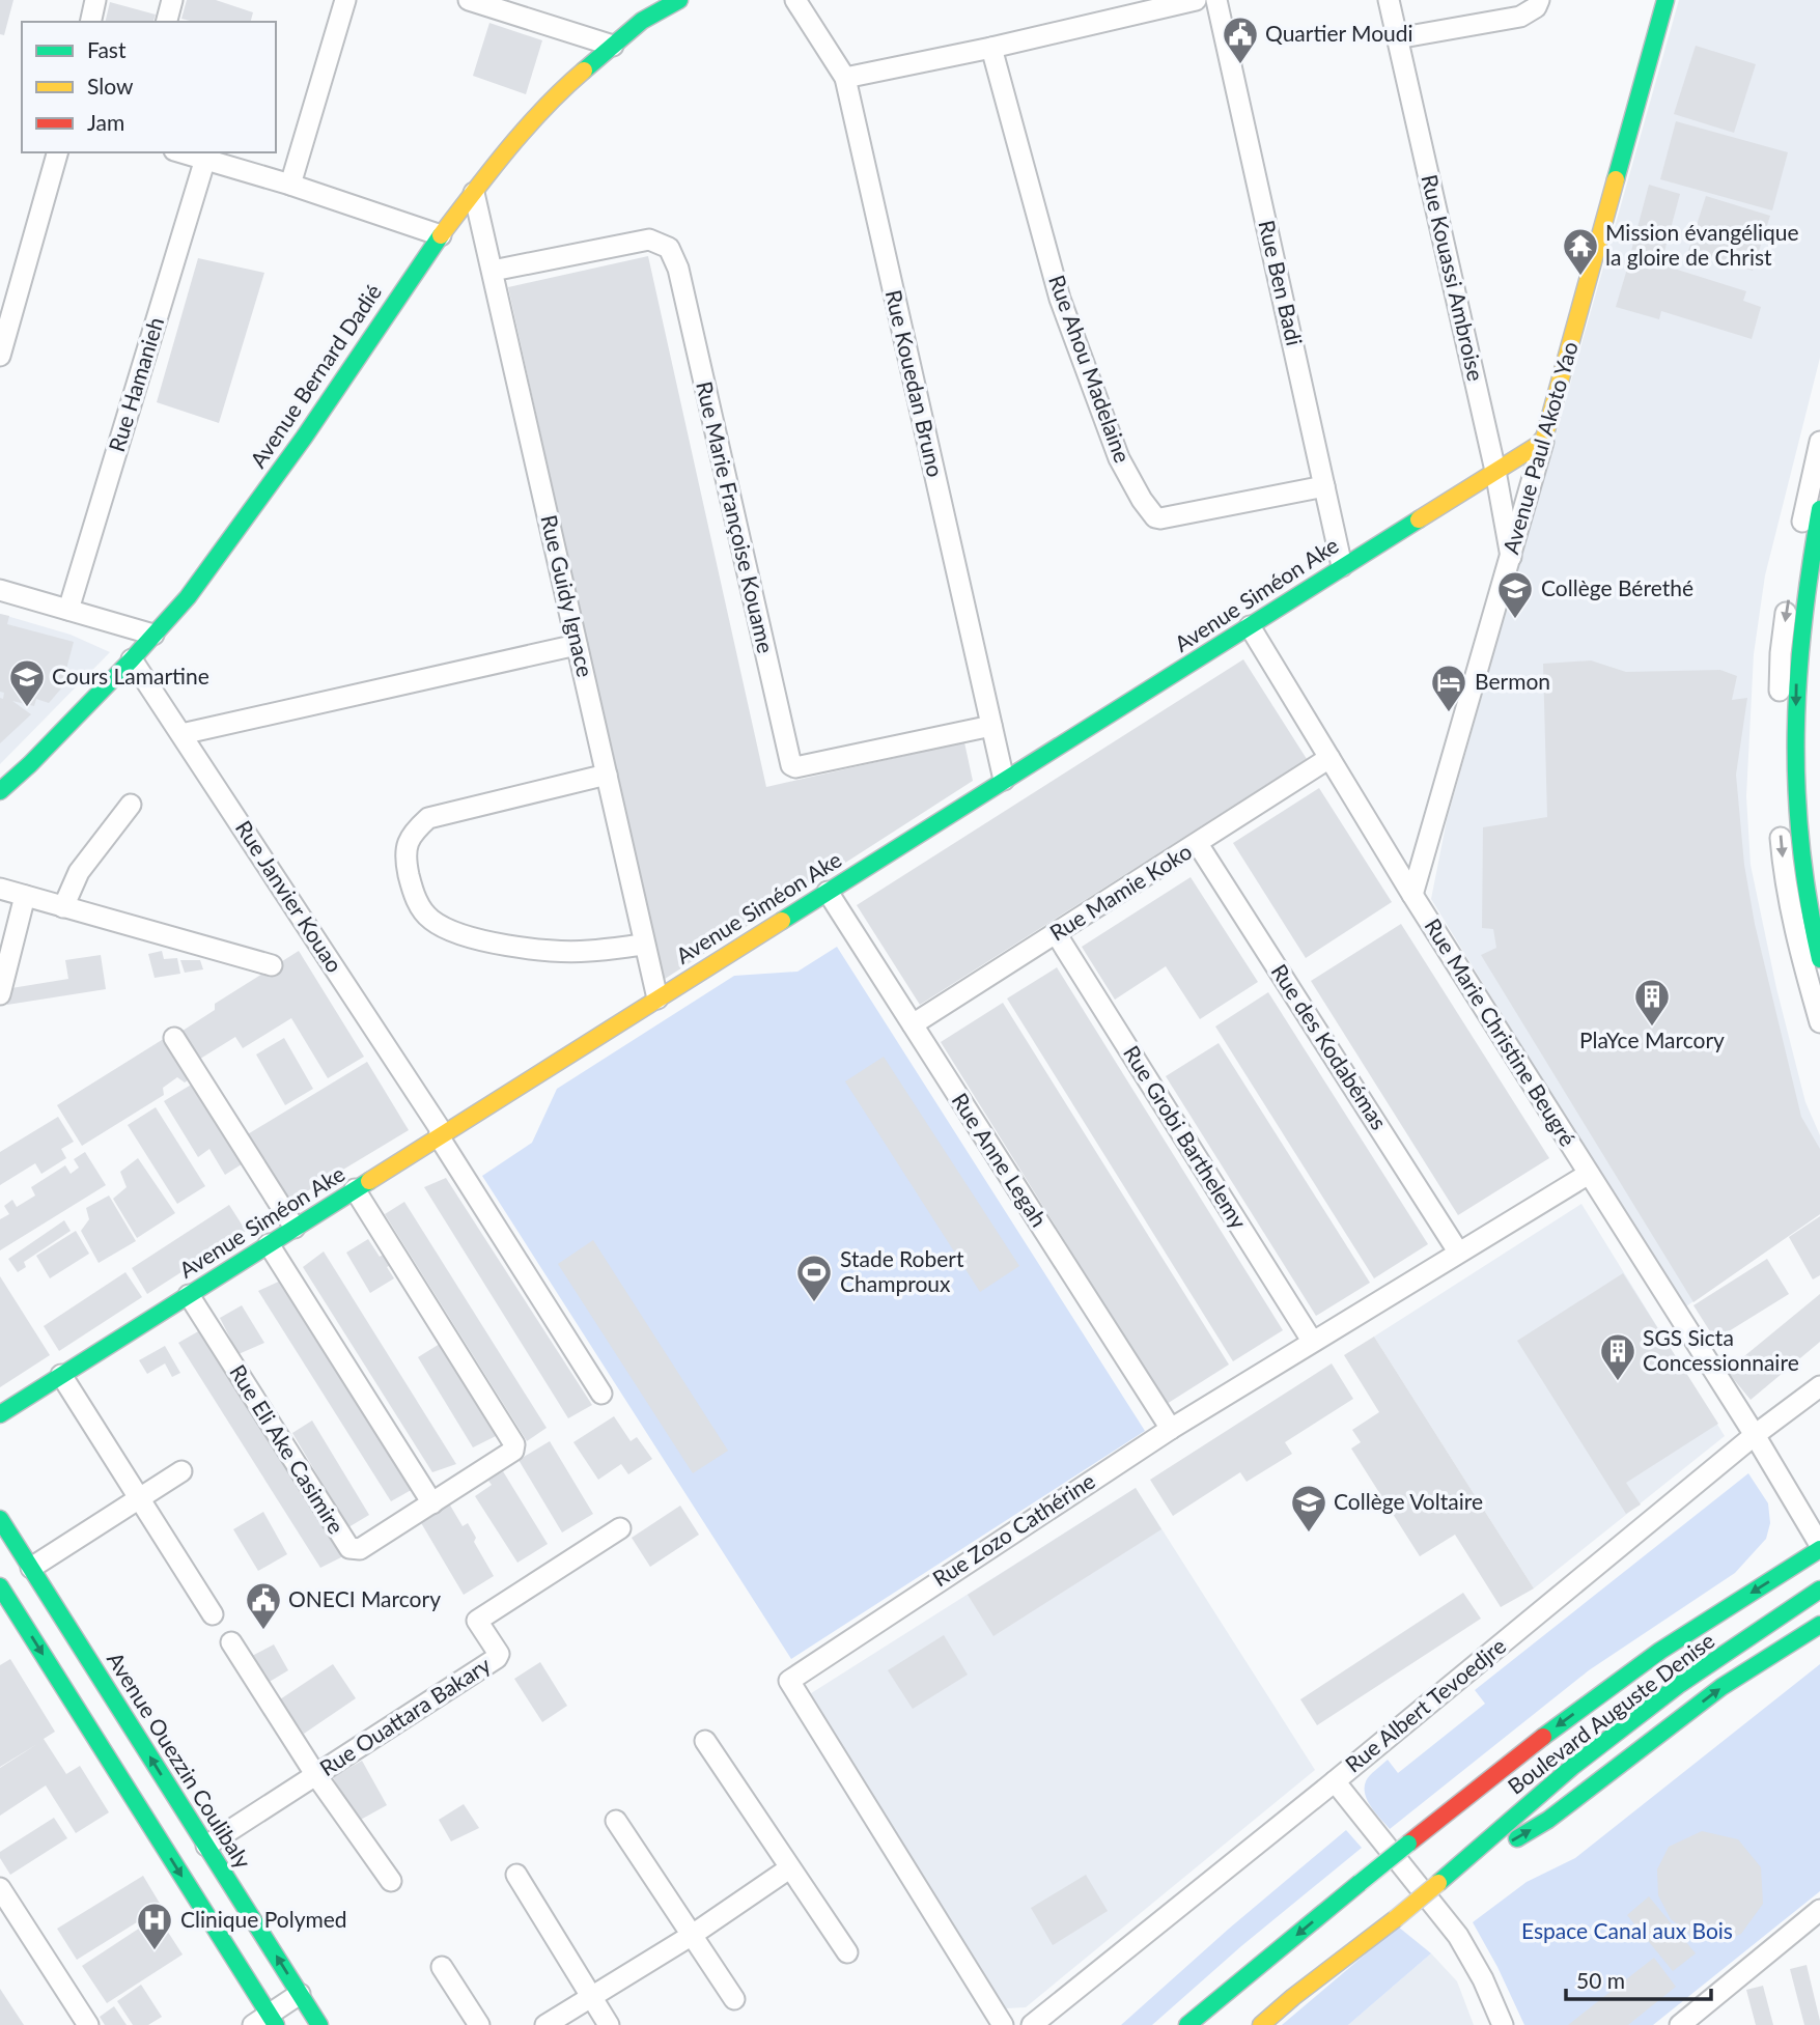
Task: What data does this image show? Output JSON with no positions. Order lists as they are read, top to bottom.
{
  "streets": {
    "main road": [
      "Avenue Bernard Dadié",
      "Avenue Paul Akoto Yao",
      "Avenue Siméon Ake",
      "Boulevard Auguste Denise",
      "Avenue Ouezzin Coulibaly"
    ],
    "street": [
      "Rue Kouassi Ambroise",
      "Rue Ben Badi",
      "Rue Ahou Madelaine",
      "Rue Kouedan Bruno",
      "Rue Hamanieh",
      "Rue Marie Françoise Kouame",
      "Rue Guidy Ignace",
      "Rue Mamie Koko",
      "Rue Janvier Kouao",
      "Rue Marie Christine Beugré",
      "Rue des Kodabémas",
      "Rue Grobi Barthelemy",
      "Rue Anne Legah",
      "Rue Eli Ake Casimire",
      "Rue Zozo Cathérine",
      "Rue Albert Tevoedjre",
      "Rue Ouattara Bakary"
    ]
  },
  "crossings": [
    ["Rue Kouassi Ambroise", "Avenue Paul Akoto Yao"],
    ["Rue Kouassi Ambroise", "Avenue Siméon Ake"],
    ["Rue Ben Badi", "Rue Ahou Madelaine"],
    ["Rue Ben Badi", "Avenue Siméon Ake"],
    ["Avenue Bernard Dadié", "Rue Guidy Ignace"],
    ["Avenue Bernard Dadié", "Rue Janvier Kouao"],
    ["Rue Kouedan Bruno", "Rue Marie Françoise Kouame"],
    ["Rue Kouedan Bruno", "Avenue Siméon Ake"],
    ["Avenue Paul Akoto Yao", "Avenue Siméon Ake"],
    ["Avenue Paul Akoto Yao", "Rue Marie Christine Beugré"],
    ["Rue Marie Françoise Kouame", "Rue Guidy Ignace"],
    ["Avenue Siméon Ake", "Rue Guidy Ignace"],
    ["Avenue Siméon Ake", "Rue Janvier Kouao"],
    ["Avenue Siméon Ake", "Rue Marie Christine Beugré"],
    ["Avenue Siméon Ake", "Rue Anne Legah"],
    ["Avenue Siméon Ake", "Rue Eli Ake Casimire"],
    ["Rue Mamie Koko", "Rue Marie Christine Beugré"],
    ["Rue Mamie Koko", "Rue des Kodabémas"],
    ["Rue Mamie Koko", "Rue Grobi Barthelemy"],
    ["Rue Mamie Koko", "Rue Anne Legah"],
    ["Rue Marie Christine Beugré", "Rue Zozo Cathérine"],
    ["Rue Marie Christine Beugré", "Rue Albert Tevoedjre"],
    ["Rue des Kodabémas", "Rue Zozo Cathérine"],
    ["Rue Grobi Barthelemy", "Rue Zozo Cathérine"],
    ["Rue Anne Legah", "Rue Zozo Cathérine"],
    ["Rue Ouattara Bakary", "Avenue Ouezzin Coulibaly"]
  ],
  "parks": ["Espace Canal aux Bois"],
  "places": {
    "public building": ["Quartier Moudi", "ONECI Marcory"],
    "temple": ["Mission évangélique la gloire de Christ"],
    "school or university": ["Collège Bérethé", "Cours Lamartine", "Collège Voltaire"],
    "hotel": ["Bermon"],
    "building": ["PlaYce Marcory", "SGS Sicta Concessionnaire"],
    "sports": ["Stade Robert Champroux"],
    "hospital": ["Clinique Polymed"]
  },
  "legend": ["Fast", "Slow", "Jam"],
  "scale_bar": "50 m"
}
